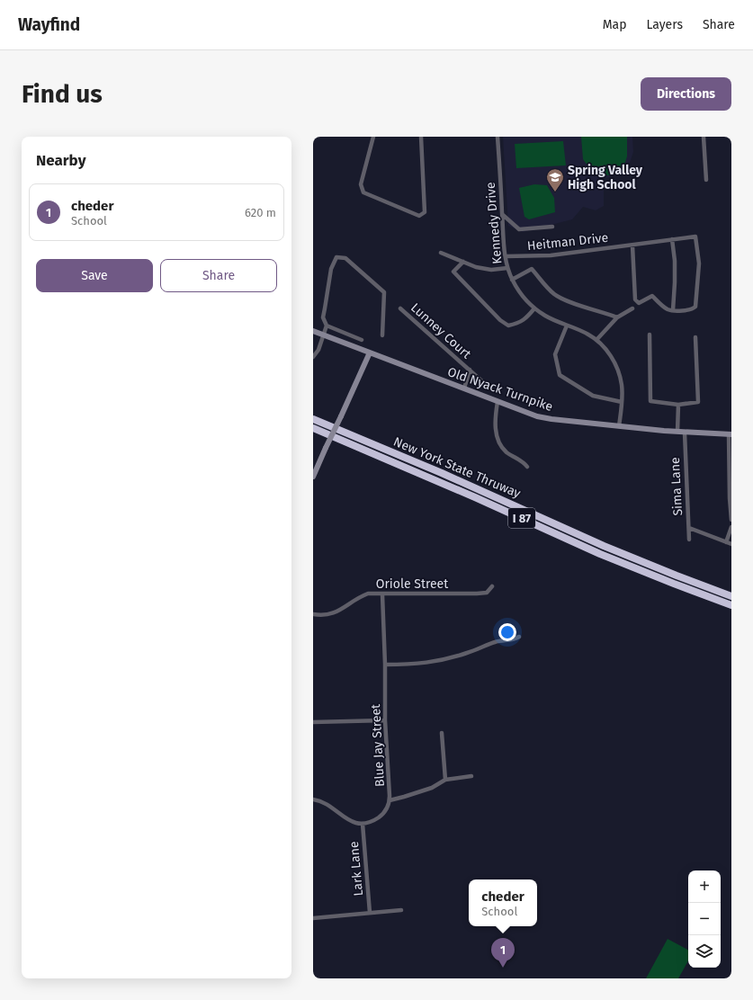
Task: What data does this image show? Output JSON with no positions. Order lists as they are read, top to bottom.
{
  "streets": {
    "highway": ["New York State Thruway", "I 87"],
    "street": [
      "Kennedy Drive",
      "Heitman Drive",
      "Lunney Court",
      "Old Nyack Turnpike",
      "Sima Lane",
      "Oriole Street",
      "Blue Jay Street",
      "Lark Lane"
    ]
  },
  "crossings": [
    ["Kennedy Drive", "Heitman Drive"],
    ["Kennedy Drive", "Old Nyack Turnpike"],
    ["Old Nyack Turnpike", "Sima Lane"],
    ["Oriole Street", "Blue Jay Street"],
    ["Blue Jay Street", "Lark Lane"]
  ],
  "places": {
    "school or university": ["Spring Valley High School"]
  },
  "page": {
    "header": "Wayfind",
    "nav": ["Map", "Layers", "Share"],
    "buttons": [
      "Directions",
      ["Save", "Share"]
    ],
    "title": "Find us",
    "heading": "Nearby",
    "list": [
      {
        "mark": "1",
        "name": "cheder",
        "note": "School",
        "value": "620 m"
      }
    ],
    "map_buttons": ["+", "−"],
    "popup": ["cheder", "School"],
    "pins": "1"
  }
}
